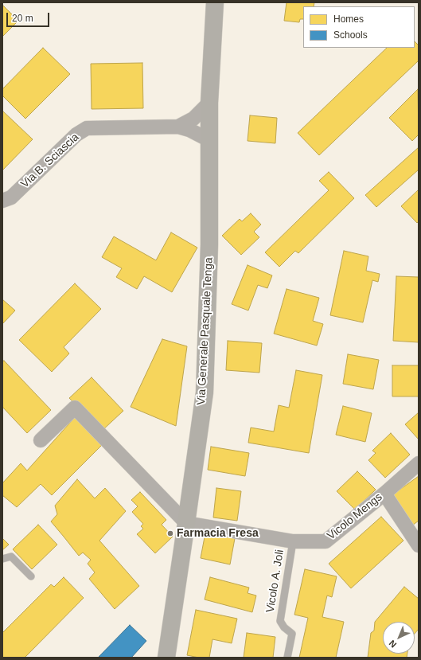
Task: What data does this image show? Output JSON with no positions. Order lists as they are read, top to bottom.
{
  "streets": {
    "street": ["Via B. Sciascia", "Via Generale Pasquale Tenga", "Vicolo Mengs"],
    "lane": ["Vicolo A. Joli"]
  },
  "crossings": [
    ["Via Generale Pasquale Tenga", "Vicolo Mengs"],
    ["Vicolo Mengs", "Vicolo A. Joli"]
  ],
  "places": ["Farmacia Fresa"],
  "legend": ["Homes", "Schools"],
  "scale_bar": "20 m",
  "north": "bottom left"
}
